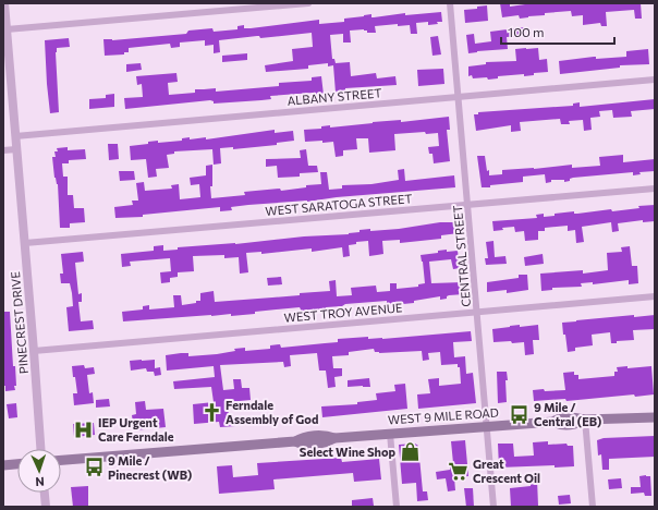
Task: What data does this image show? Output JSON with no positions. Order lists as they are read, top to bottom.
{
  "streets": {
    "main road": ["WEST 9 MILE ROAD"],
    "street": [
      "ALBANY STREET",
      "WEST SARATOGA STREET",
      "CENTRAL STREET",
      "WEST TROY AVENUE",
      "PINECREST DRIVE"
    ]
  },
  "crossings": [
    ["ALBANY STREET", "CENTRAL STREET"],
    ["ALBANY STREET", "PINECREST DRIVE"],
    ["WEST SARATOGA STREET", "CENTRAL STREET"],
    ["WEST SARATOGA STREET", "PINECREST DRIVE"],
    ["CENTRAL STREET", "WEST TROY AVENUE"],
    ["CENTRAL STREET", "WEST 9 MILE ROAD"],
    ["WEST TROY AVENUE", "PINECREST DRIVE"]
  ],
  "places": {
    "church": ["Ferndale Assembly of God"],
    "bus stop": ["9 Mile / Central (EB)", "9 Mile / Pinecrest (WB)"],
    "hospital": ["IEP Urgent Care Ferndale"],
    "shop": ["Select Wine Shop"],
    "supermarket": ["Great Crescent Oil"]
  },
  "scale_bar": "100 m",
  "north": "bottom"
}
